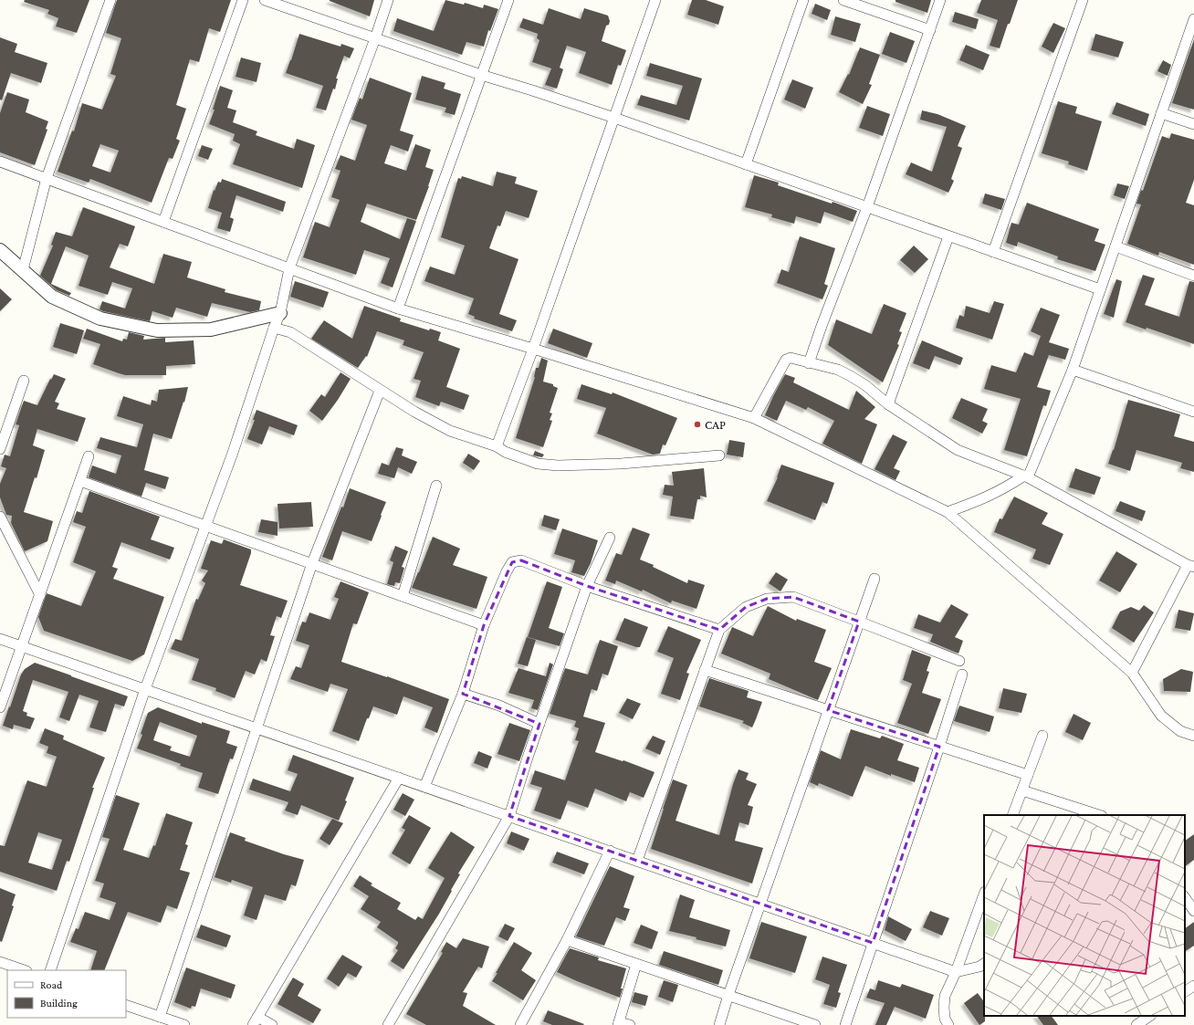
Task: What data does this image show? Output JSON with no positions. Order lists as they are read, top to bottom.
{
  "places": ["CAP"],
  "legend": ["Road", "Building"]
}
